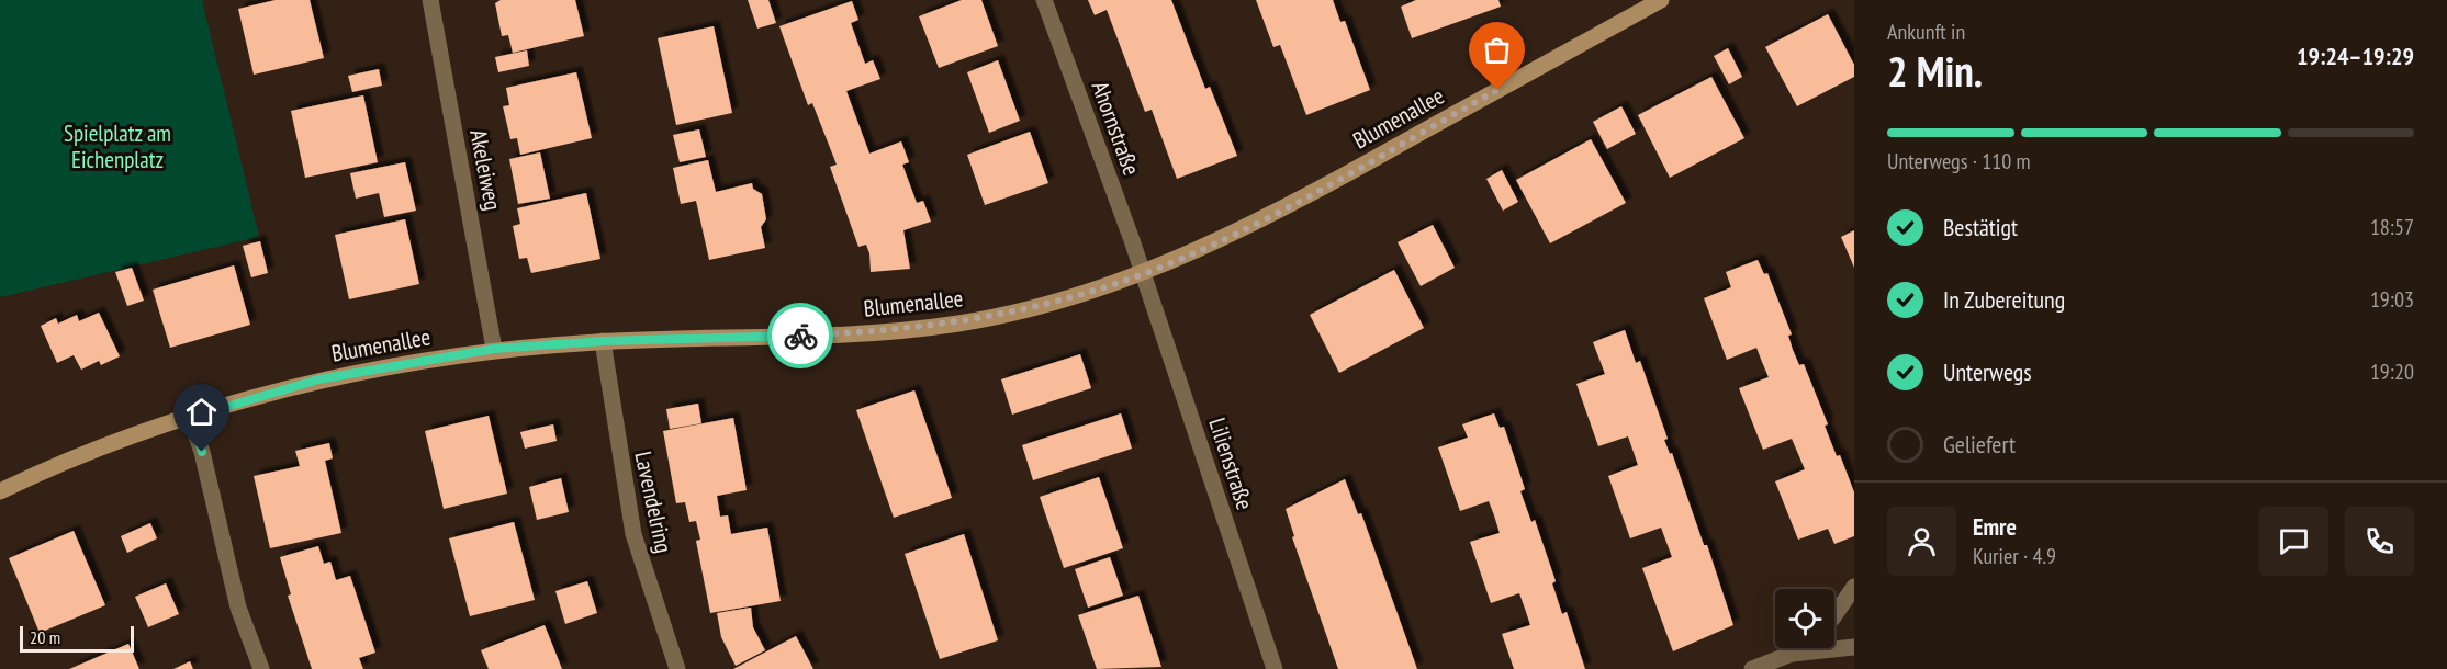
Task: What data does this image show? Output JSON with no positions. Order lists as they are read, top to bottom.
{
  "streets": {
    "street": [
      "Blumenallee",
      "Ahornstraße",
      "Akeleiweg",
      "Lilienstraße",
      "Lavendelring"
    ]
  },
  "crossings": [
    ["Blumenallee", "Ahornstraße"],
    ["Blumenallee", "Akeleiweg"],
    ["Blumenallee", "Lilienstraße"],
    ["Blumenallee", "Lavendelring"],
    ["Ahornstraße", "Lilienstraße"]
  ],
  "parks": ["Spielplatz am Eichenplatz"],
  "scale_bar": "20 m",
  "page": {
    "heading": ["2 Min.", "Ankunft in", "19:24–19:29"],
    "panel": ["Emre", "Kurier · 4.9"],
    "bar": "Unterwegs · 110 m",
    "list": [
      ["Bestätigt", "18:57"],
      ["In Zubereitung", "19:03"],
      ["Unterwegs", "19:20"],
      "Geliefert"
    ],
    "scale": "20 m"
  }
}
